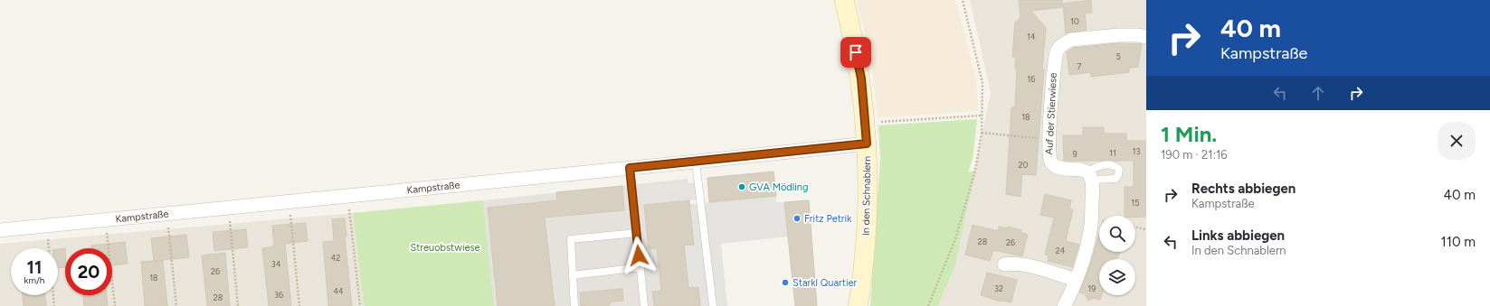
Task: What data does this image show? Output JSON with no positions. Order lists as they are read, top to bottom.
{
  "streets": {
    "street": ["Auf der Stierwiese", "Kampstraße", "In den Schnablern"]
  },
  "crossings": [
    ["Kampstraße", "In den Schnablern"]
  ],
  "parks": ["Streuobstwiese"],
  "places": ["GVA Mödling", "Fritz Petrik", "Starkl Quartier"],
  "house_numbers": [
    "10",
    "14",
    "5",
    "7",
    "16",
    "18",
    "13",
    "11",
    "9",
    "20",
    "15",
    "28",
    "26",
    "24",
    "42",
    "34",
    "26",
    "18",
    "32",
    "19",
    "44",
    "36",
    "28"
  ],
  "page": {
    "turn": ["40 m", "Kampstraße"],
    "heading": ["1 Min.", "190 m · 21:16"],
    "list": [
      {
        "name": "Rechts abbiegen",
        "note": "Kampstraße",
        "value": "40 m"
      },
      {
        "name": "Links abbiegen",
        "note": "In den Schnablern",
        "value": "110 m"
      }
    ],
    "speed": "11 km/h",
    "limit": "20"
  }
}
